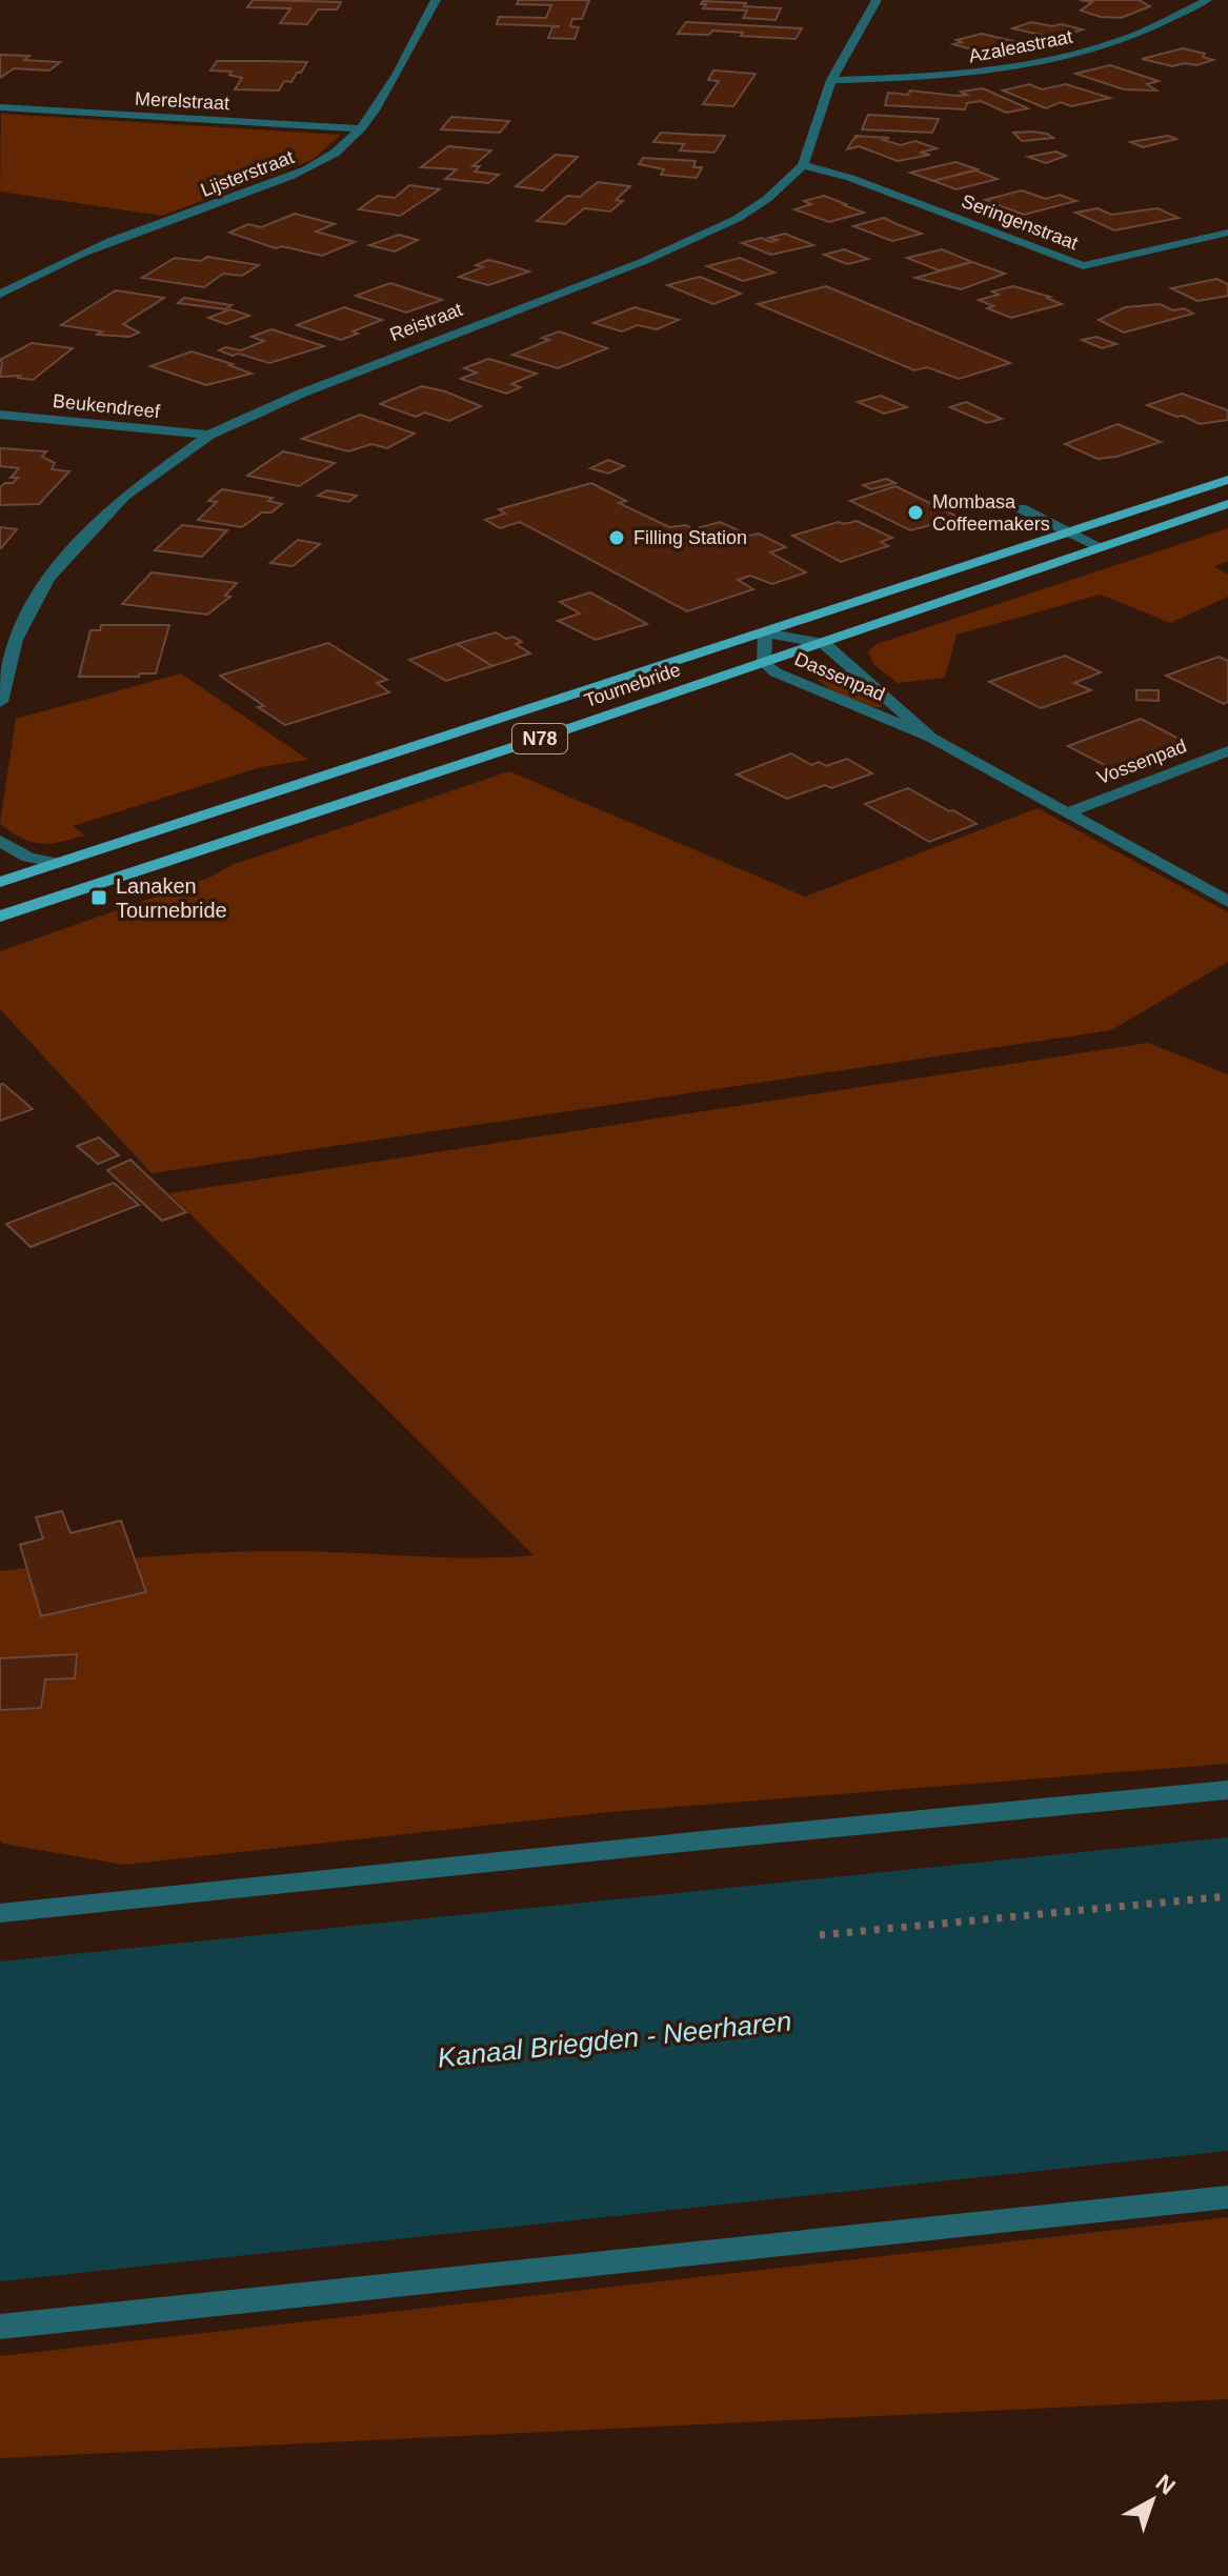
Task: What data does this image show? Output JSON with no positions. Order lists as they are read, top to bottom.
{
  "streets": {
    "main road": ["Tournebride", "N78"],
    "street": [
      "Azaleastraat",
      "Merelstraat",
      "Lijsterstraat",
      "Seringenstraat",
      "Reistraat",
      "Beukendreef",
      "Dassenpad",
      "Vossenpad"
    ]
  },
  "crossings": [
    ["Azaleastraat", "Reistraat"],
    ["Merelstraat", "Lijsterstraat"],
    ["Seringenstraat", "Reistraat"],
    ["Reistraat", "Beukendreef"],
    ["Dassenpad", "Tournebride"],
    ["Dassenpad", "Vossenpad"]
  ],
  "water": ["Kanaal Briegden - Neerharen"],
  "places": {
    "other": ["Mombasa Coffeemakers", "Filling Station"],
    "transit": ["Lanaken Tournebride"]
  },
  "north": "top right"
}
